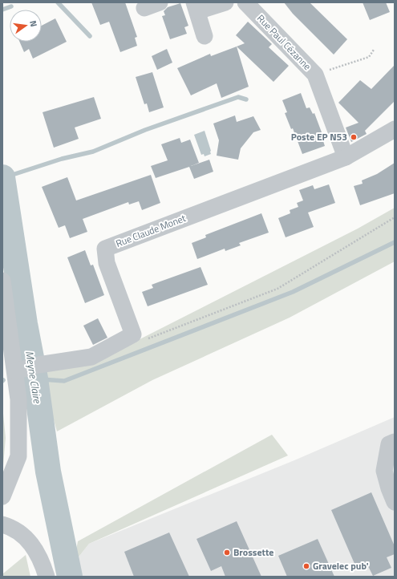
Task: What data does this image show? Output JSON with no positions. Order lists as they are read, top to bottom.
{
  "streets": {
    "street": ["Rue Paul Cézanne", "Rue Claude Monet"]
  },
  "crossings": [
    ["Rue Paul Cézanne", "Rue Claude Monet"]
  ],
  "water": ["Meyne Claire"],
  "places": ["Poste EP N53", "Brossette", "Gravelec pub'"],
  "north": "right"
}
